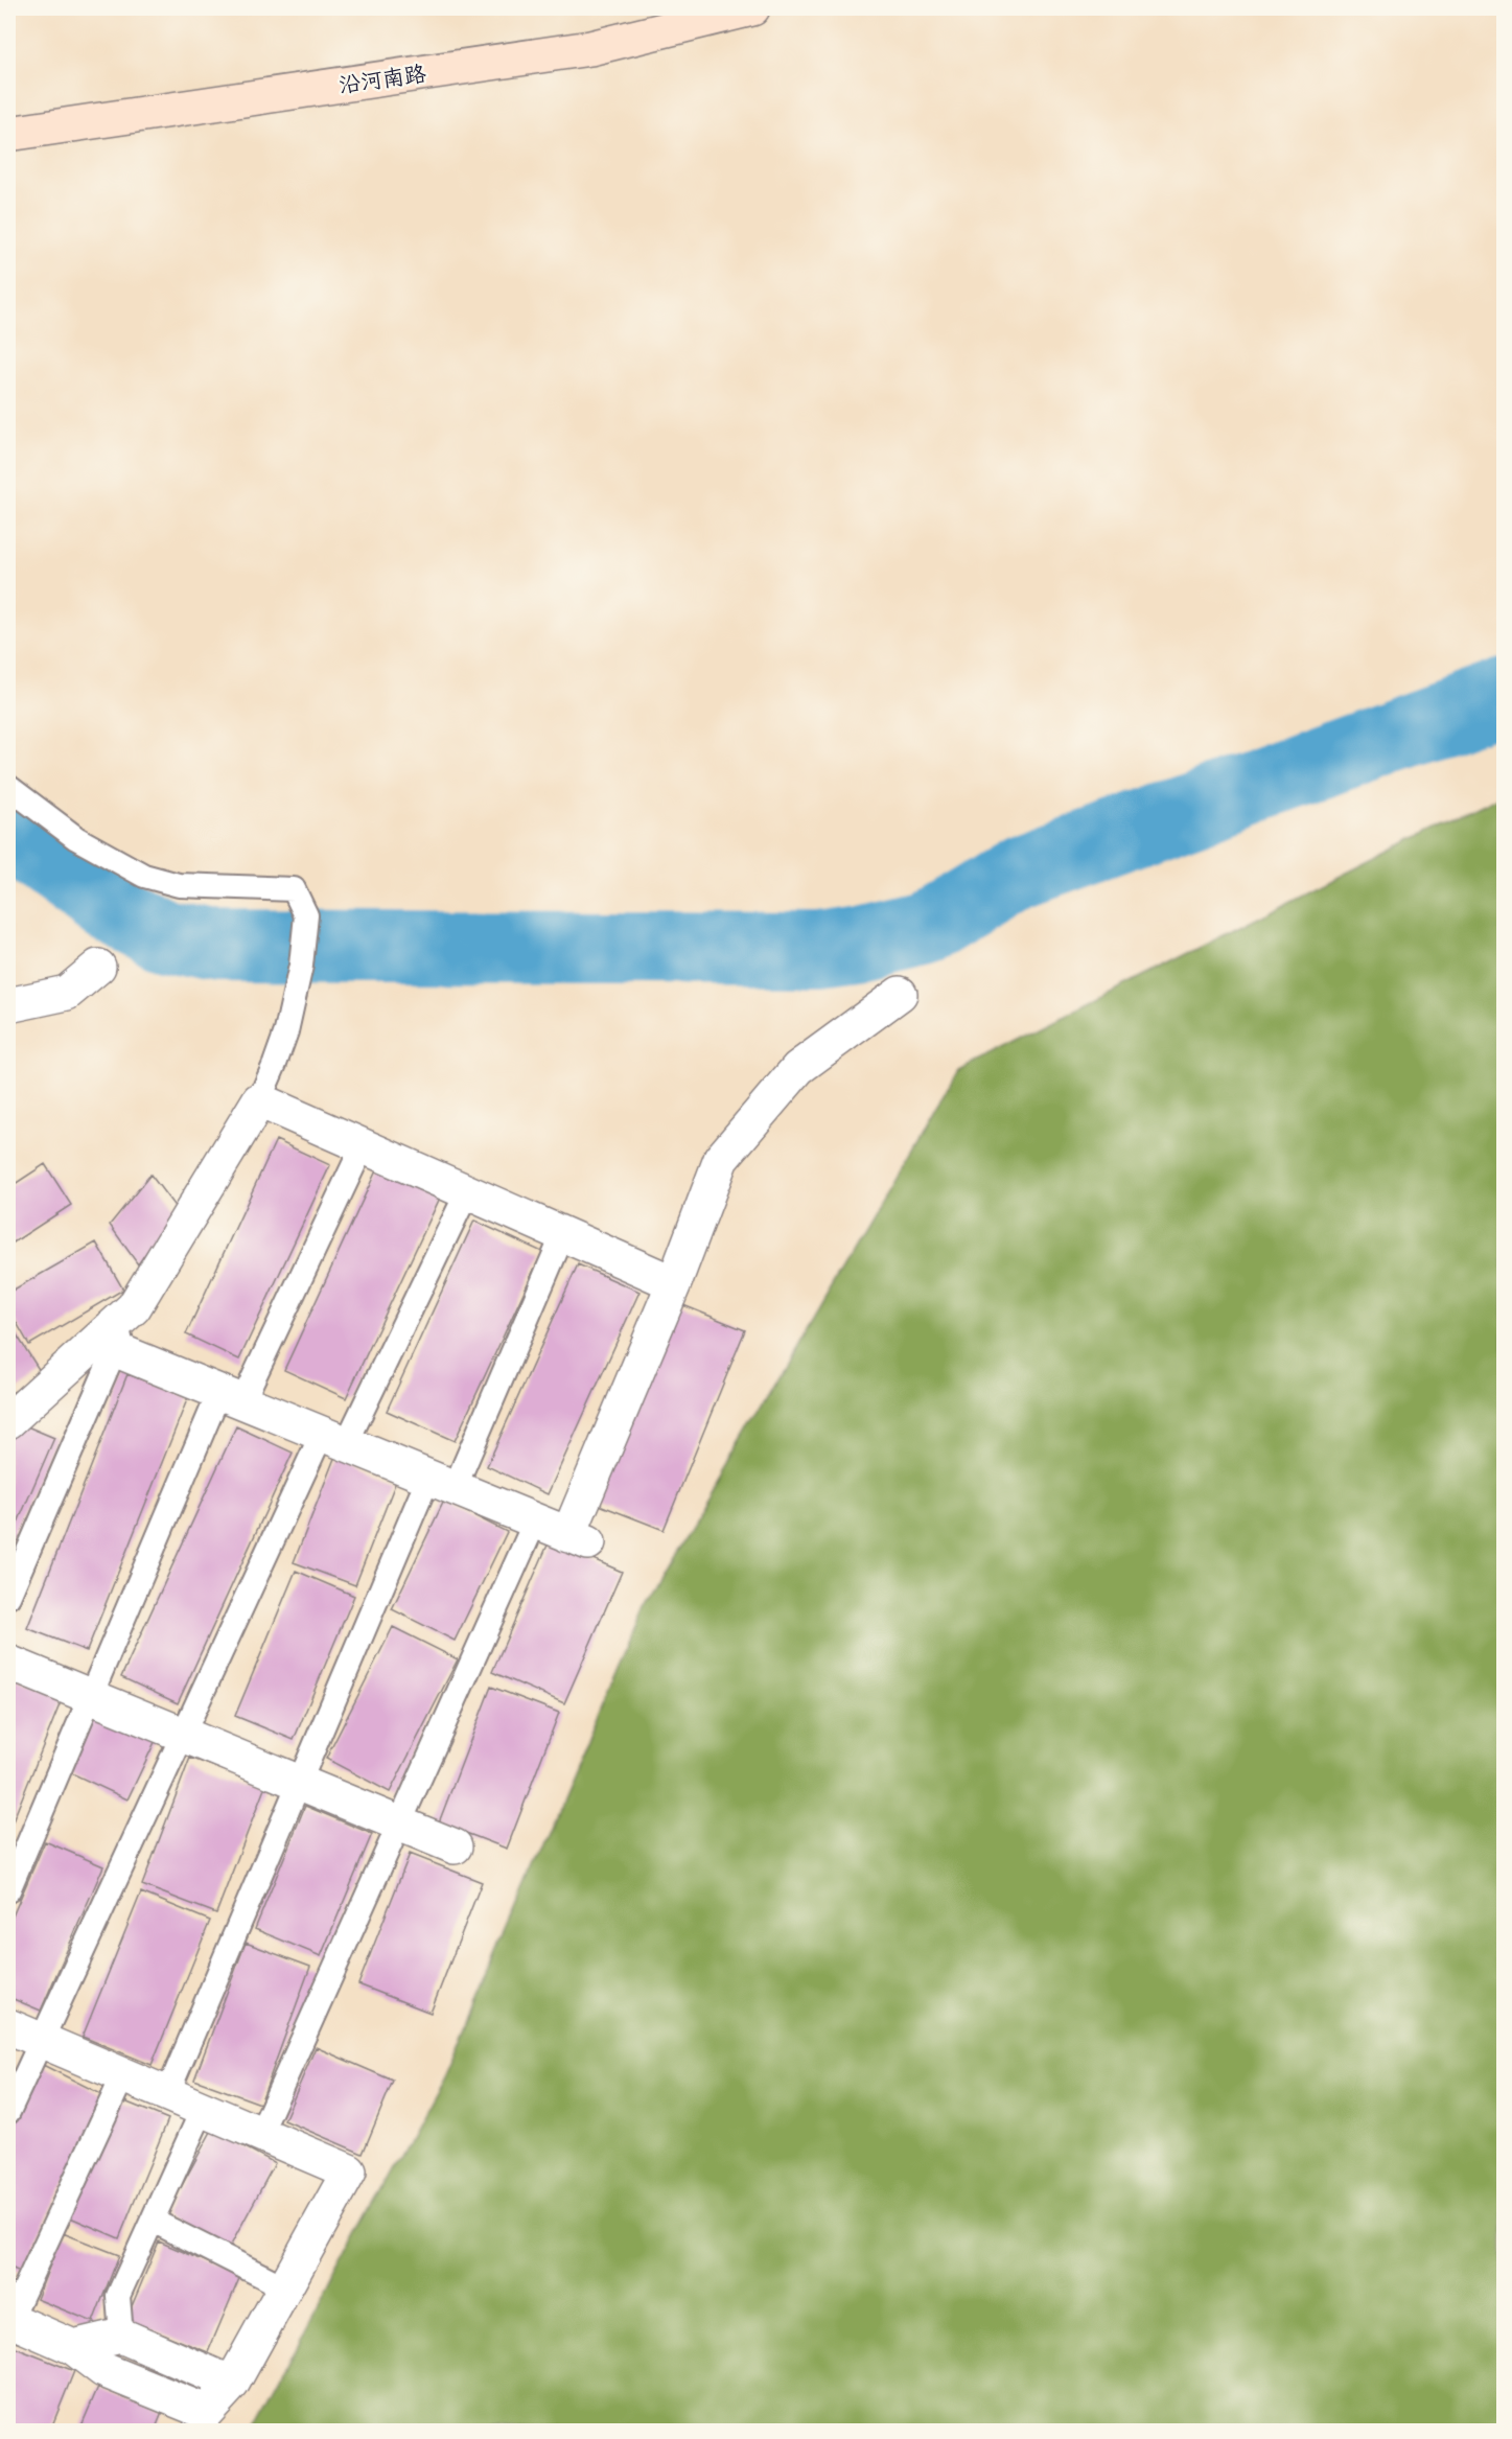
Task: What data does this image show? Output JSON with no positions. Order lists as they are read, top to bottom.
{
  "streets": {
    "main road": ["沿河南路"]
  }
}
